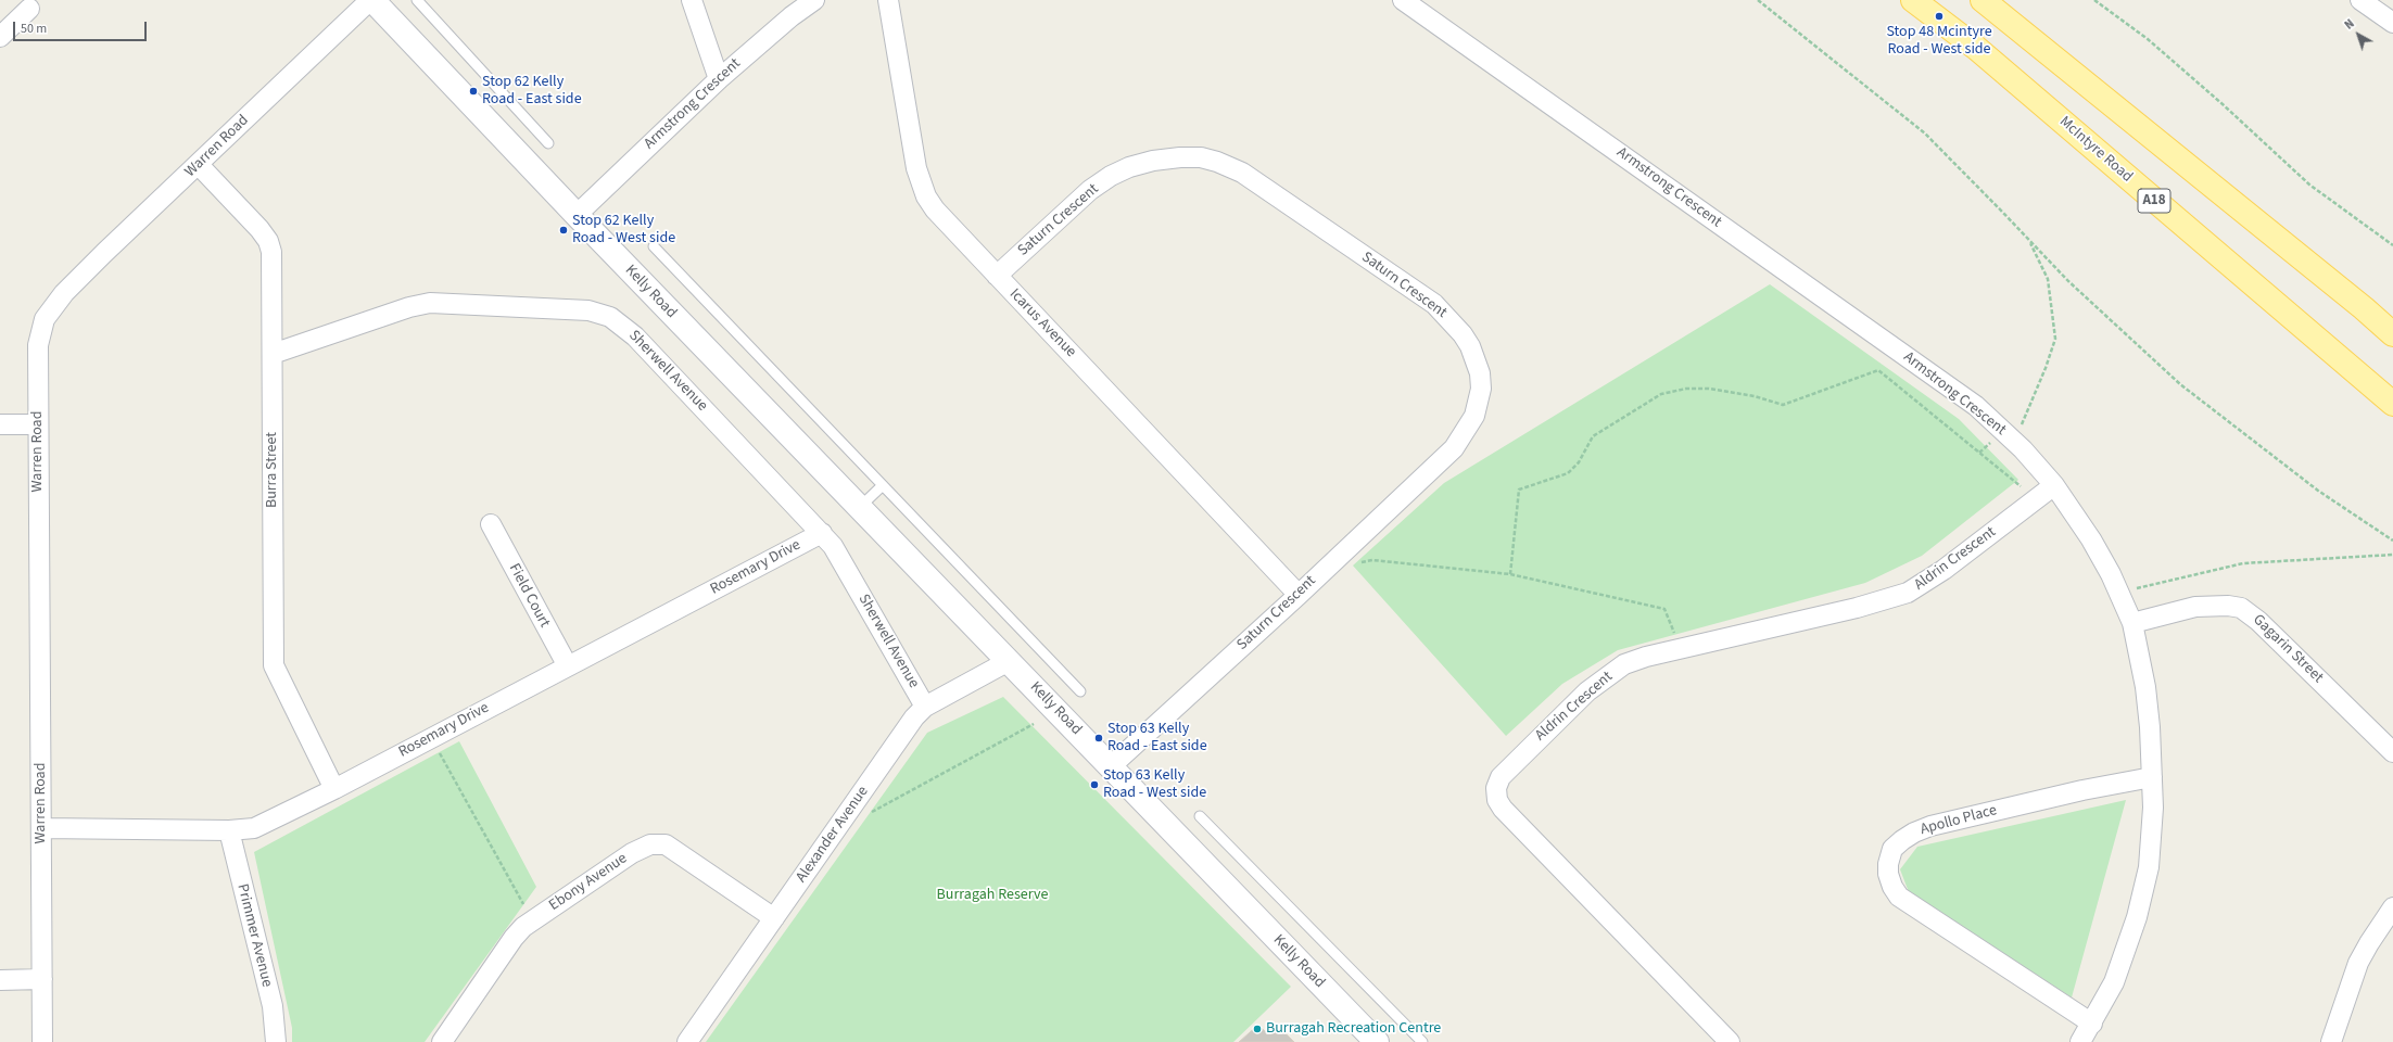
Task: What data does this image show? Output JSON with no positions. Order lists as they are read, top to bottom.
{
  "streets": {
    "main road": ["McIntyre Road", "A18"],
    "street": [
      "Armstrong Crescent",
      "Warren Road",
      "Saturn Crescent",
      "Kelly Road",
      "Icarus Avenue",
      "Sherwell Avenue",
      "Burra Street",
      "Aldrin Crescent",
      "Rosemary Drive",
      "Field Court",
      "Gagarin Street",
      "Apollo Place",
      "Alexander Avenue",
      "Ebony Avenue",
      "Primmer Avenue"
    ]
  },
  "crossings": [
    ["Armstrong Crescent", "Kelly Road"],
    ["Armstrong Crescent", "Aldrin Crescent"],
    ["Armstrong Crescent", "Gagarin Street"],
    ["Armstrong Crescent", "Apollo Place"],
    ["Warren Road", "Kelly Road"],
    ["Warren Road", "Burra Street"],
    ["Warren Road", "Rosemary Drive"],
    ["Saturn Crescent", "Kelly Road"],
    ["Saturn Crescent", "Icarus Avenue"],
    ["Kelly Road", "Alexander Avenue"],
    ["Sherwell Avenue", "Burra Street"],
    ["Sherwell Avenue", "Rosemary Drive"],
    ["Sherwell Avenue", "Alexander Avenue"],
    ["Burra Street", "Rosemary Drive"],
    ["Rosemary Drive", "Field Court"],
    ["Rosemary Drive", "Primmer Avenue"],
    ["Alexander Avenue", "Ebony Avenue"]
  ],
  "parks": ["Burragah Reserve"],
  "places": [
    "Stop 48 Mcintyre Road - West side",
    "Stop 62 Kelly Road - East side",
    "Stop 62 Kelly Road - West side",
    "Stop 63 Kelly Road - East side",
    "Stop 63 Kelly Road - West side",
    "Burragah Recreation Centre"
  ],
  "scale_bar": "50 m",
  "north": "top left"
}
